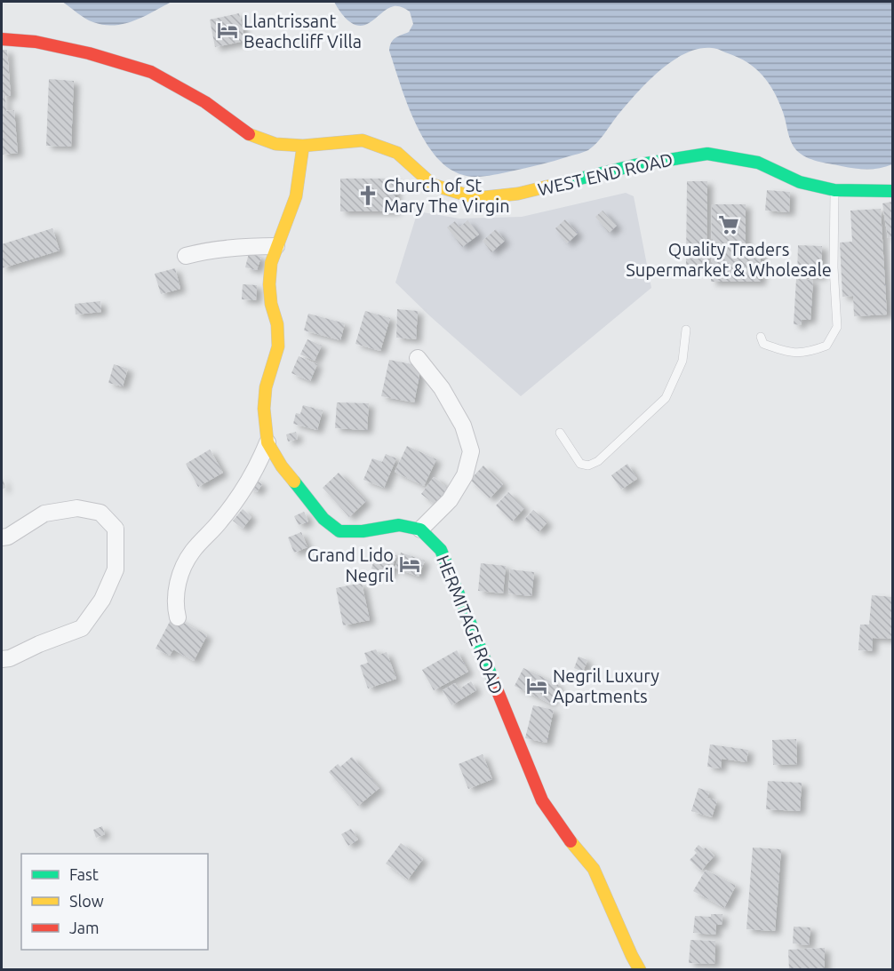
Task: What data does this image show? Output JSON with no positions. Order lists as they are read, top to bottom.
{
  "streets": {
    "street": ["WEST END ROAD", "HERMITAGE ROAD"]
  },
  "places": {
    "hotel": ["Llantrissant Beachcliff Villa", "Grand Lido Negril", "Negril Luxury Apartments"],
    "church": ["Church of St Mary The Virgin"],
    "supermarket": ["Quality Traders Supermarket & Wholesale"]
  },
  "legend": ["Fast", "Slow", "Jam"]
}
